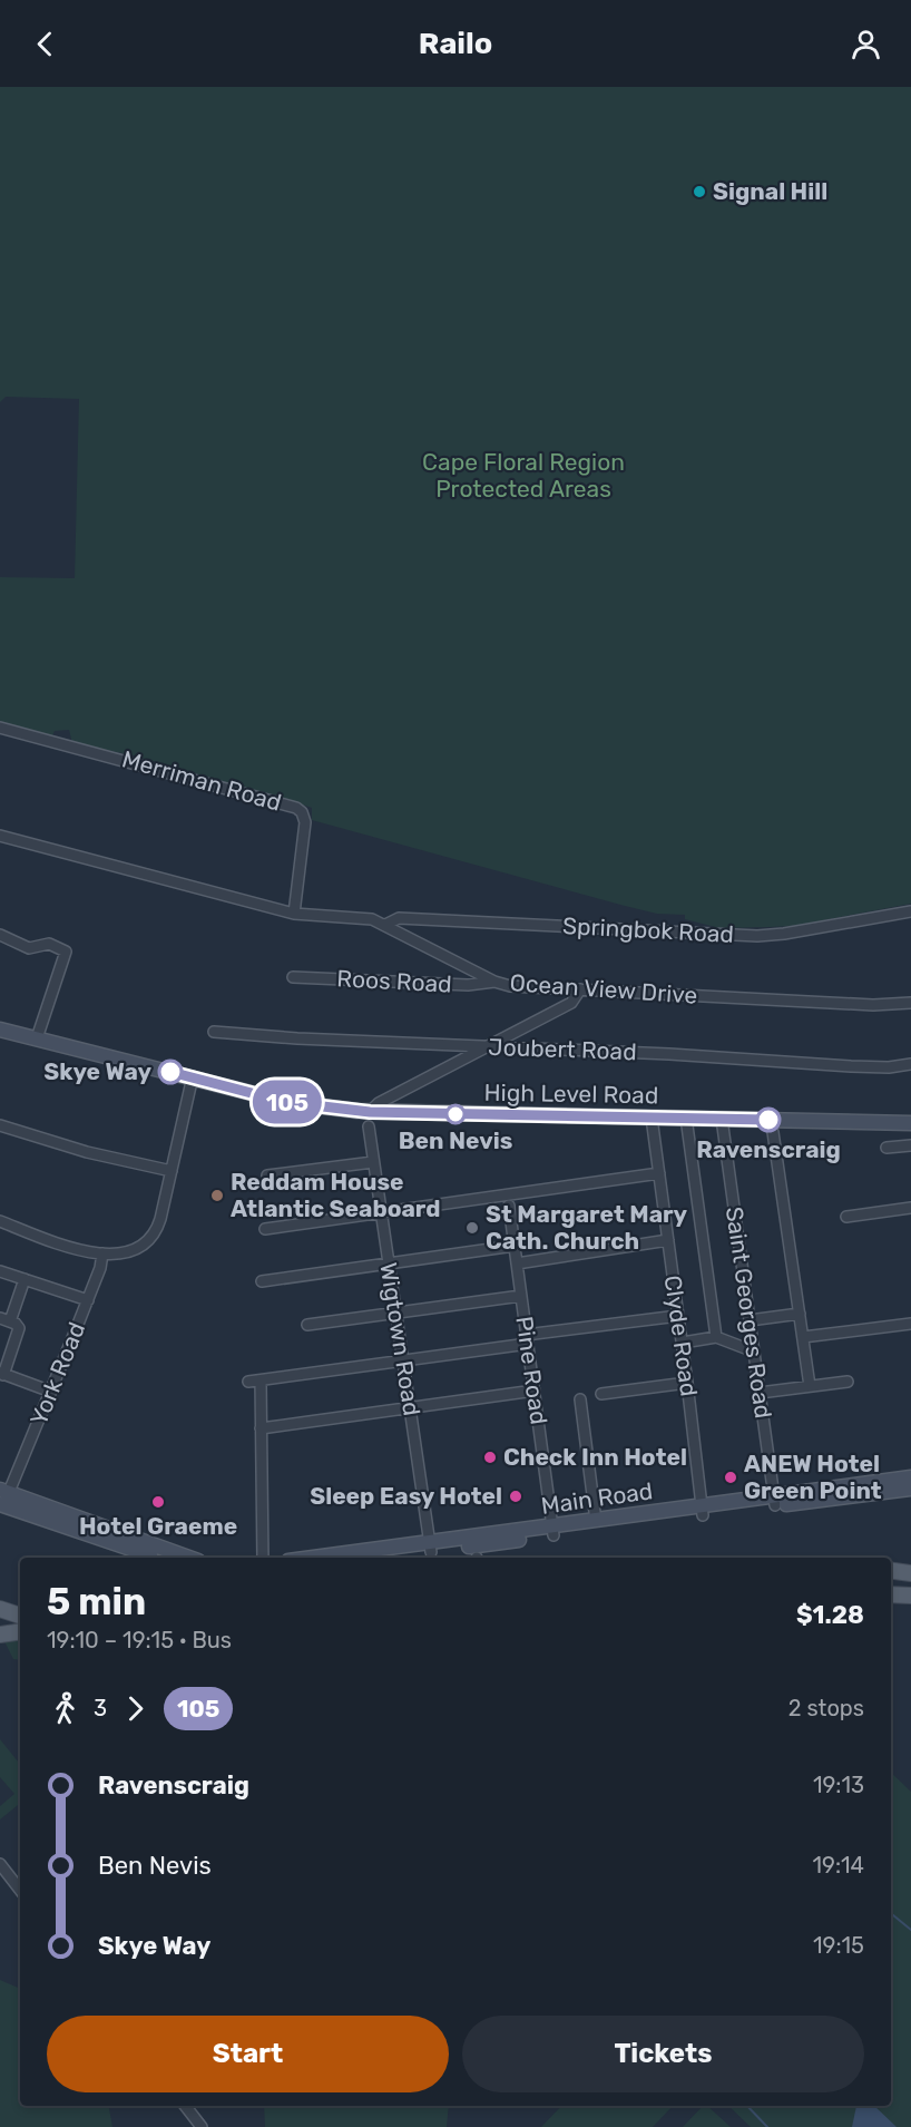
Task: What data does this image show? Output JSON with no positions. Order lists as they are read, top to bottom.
{
  "streets": {
    "main road": ["High Level Road", "Main Road"],
    "street": [
      "Merriman Road",
      "Springbok Road",
      "Roos Road",
      "Ocean View Drive",
      "Joubert Road",
      "Saint Georges Road",
      "Clyde Road",
      "Wigtown Road",
      "Pine Road",
      "York Road"
    ]
  },
  "crossings": [
    ["Merriman Road", "Ocean View Drive"],
    ["Springbok Road", "Ocean View Drive"],
    ["Roos Road", "Ocean View Drive"],
    ["High Level Road", "Saint Georges Road"],
    ["High Level Road", "Clyde Road"],
    ["High Level Road", "Wigtown Road"],
    ["Saint Georges Road", "Main Road"],
    ["Clyde Road", "Main Road"],
    ["Wigtown Road", "Main Road"],
    ["Pine Road", "Main Road"]
  ],
  "parks": ["Cape Floral Region Protected Areas"],
  "places": [
    "Signal Hill",
    "Skye Way",
    "Ben Nevis",
    "Ravenscraig",
    "Reddam House Atlantic Seaboard",
    "St Margaret Mary Cath. Church",
    "Check Inn Hotel",
    "ANEW Hotel Green Point",
    "Sleep Easy Hotel",
    "Hotel Graeme"
  ],
  "lines": ["bus line 105"],
  "page": {
    "header": "Railo",
    "on_map": "105",
    "heading": ["5 min", "19:10 – 19:15 · Bus", "$1.28"],
    "legs": ["3", "105", "2 stops"],
    "list": [
      {
        "name": "Ravenscraig",
        "value": "19:13"
      },
      {
        "name": "Ben Nevis",
        "value": "19:14"
      },
      {
        "name": "Skye Way",
        "value": "19:15"
      }
    ],
    "buttons": ["Start", "Tickets"]
  }
}
